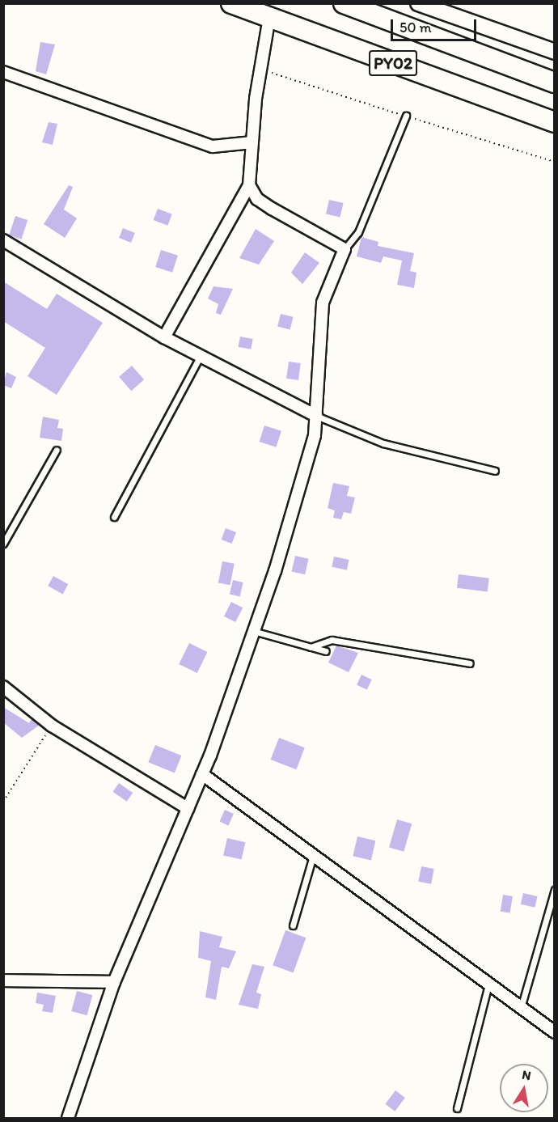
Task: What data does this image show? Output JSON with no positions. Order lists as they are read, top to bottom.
{
  "streets": {
    "highway": ["PY02"]
  },
  "scale_bar": "50 m",
  "north": "top"
}
